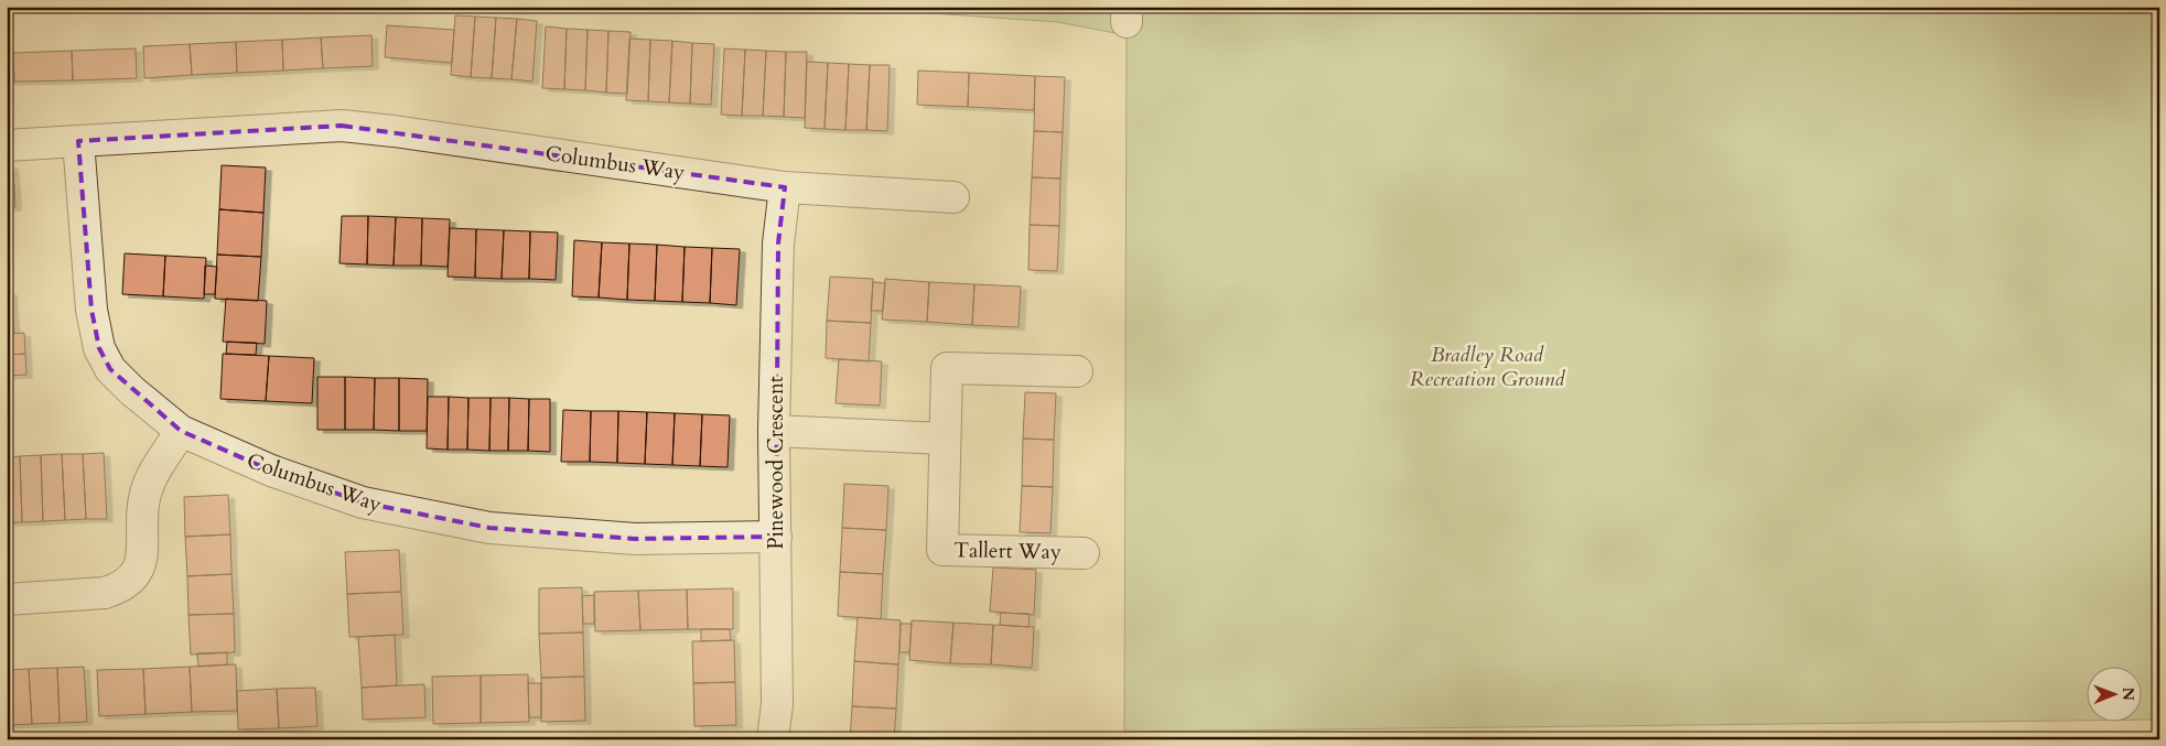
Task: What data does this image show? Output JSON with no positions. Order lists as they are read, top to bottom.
{
  "streets": {
    "street": ["Columbus Way", "Pinewood Crescent", "Tallert Way"]
  },
  "crossings": [
    ["Columbus Way", "Pinewood Crescent"]
  ],
  "parks": ["Bradley Road Recreation Ground"],
  "north": "right"
}
